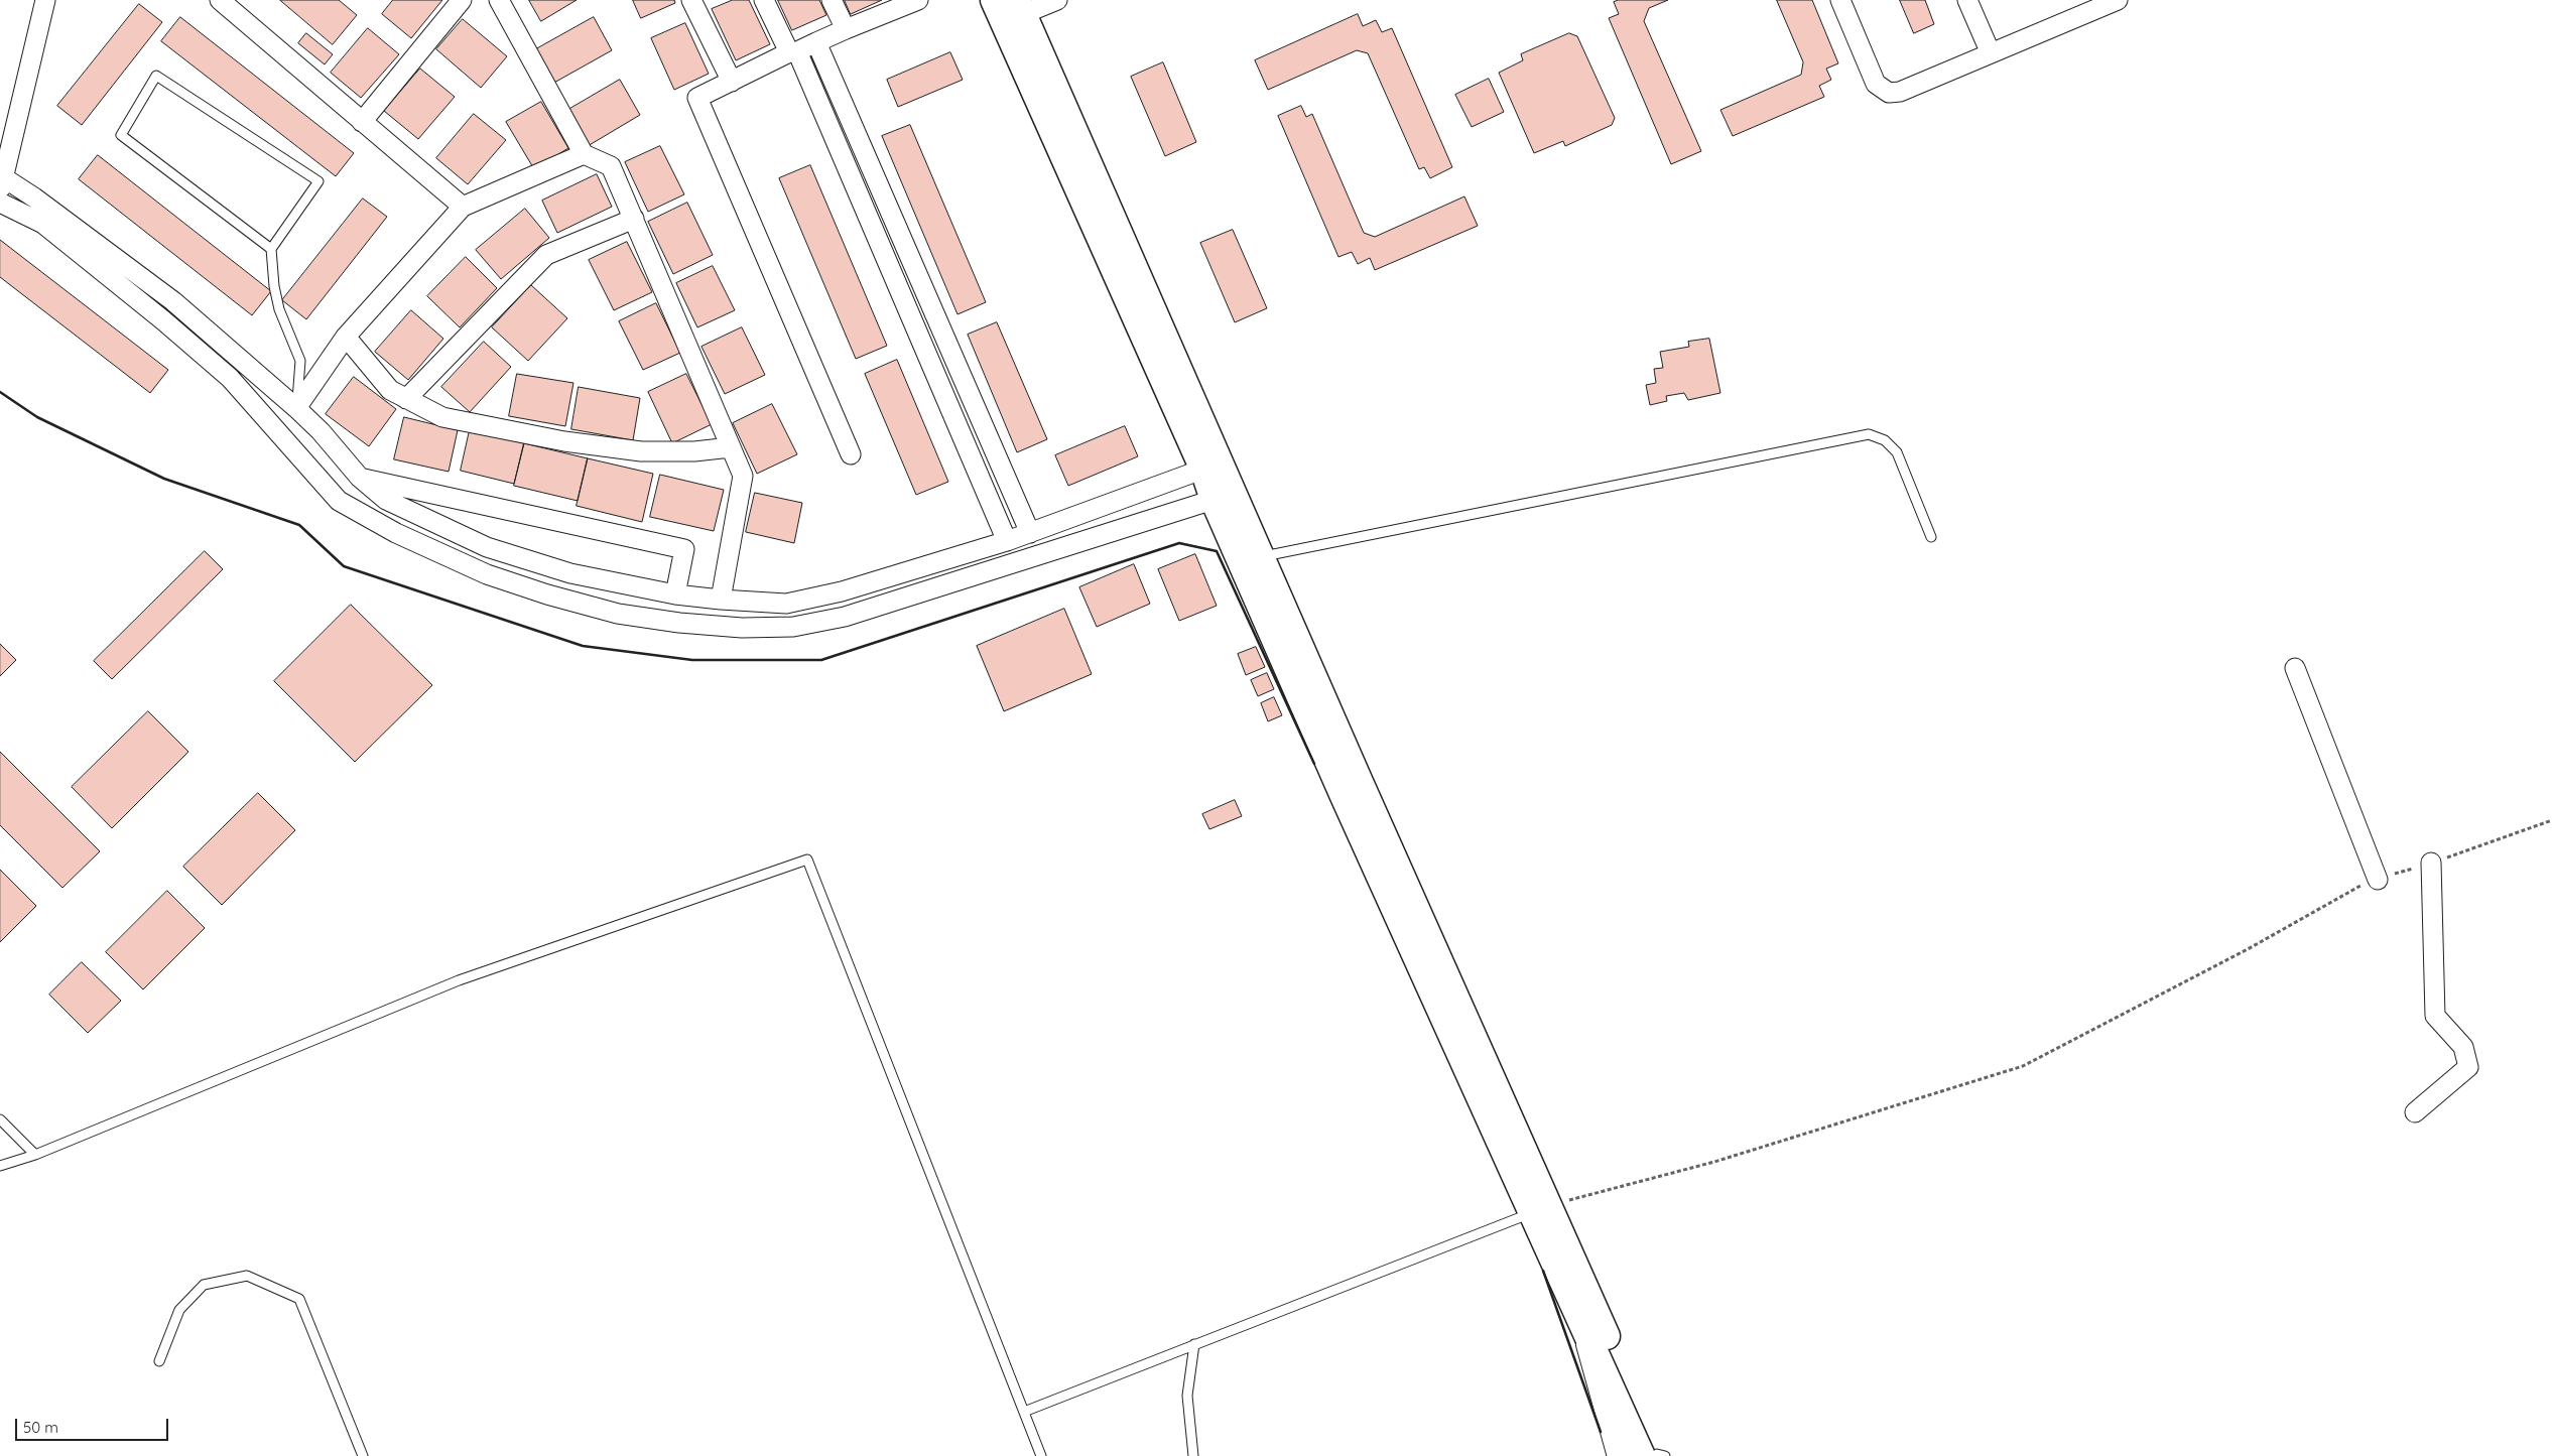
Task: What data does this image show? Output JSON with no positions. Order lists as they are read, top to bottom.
{
  "scale_bar": "50 m"
}
